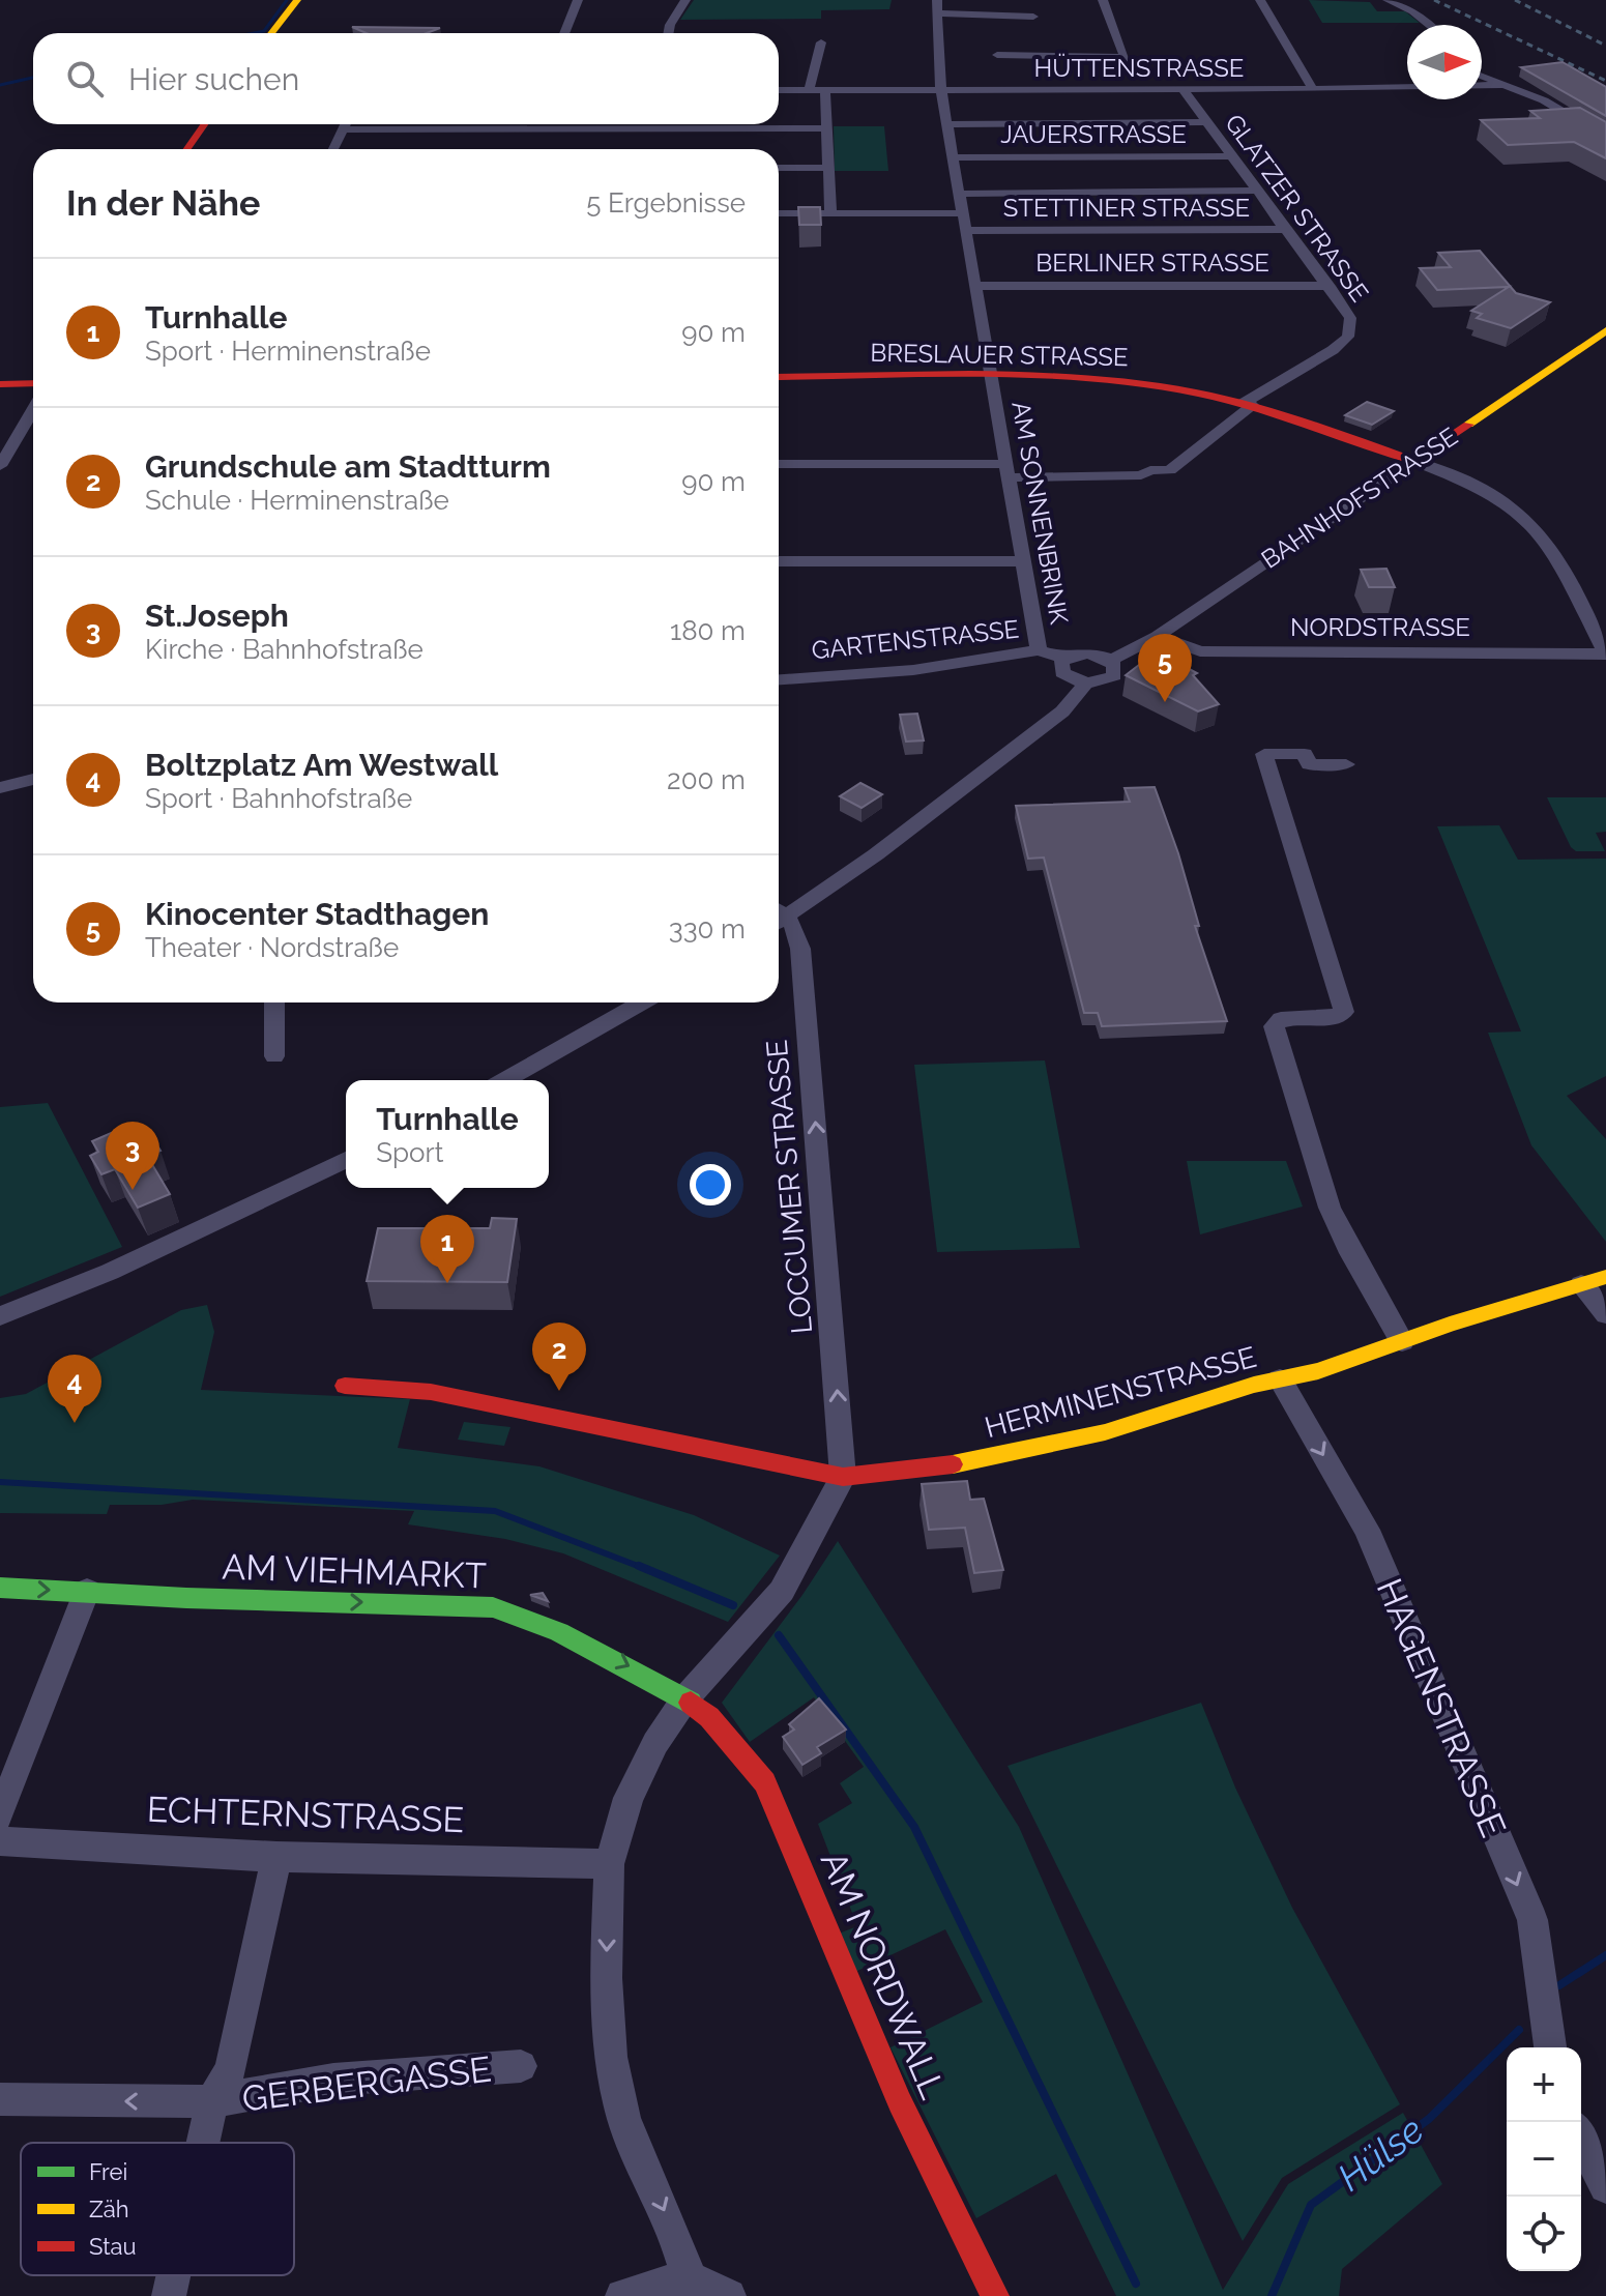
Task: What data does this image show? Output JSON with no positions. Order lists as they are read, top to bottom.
{
  "streets": {
    "main road": [
      "BRESLAUER STRASSE",
      "BAHNHOFSTRASSE",
      "HERMINENSTRASSE",
      "AM VIEHMARKT",
      "AM NORDWALL"
    ],
    "street": [
      "HÜTTENSTRASSE",
      "JAUERSTRASSE",
      "STETTINER STRASSE",
      "GLATZER STRASSE",
      "BERLINER STRASSE",
      "AM SONNENBRINK",
      "NORDSTRASSE",
      "GARTENSTRASSE",
      "LOCCUMER STRASSE",
      "HAGENSTRASSE",
      "ECHTERNSTRASSE",
      "GERBERGASSE"
    ]
  },
  "crossings": [
    ["HÜTTENSTRASSE", "GLATZER STRASSE"],
    ["HÜTTENSTRASSE", "AM SONNENBRINK"],
    ["JAUERSTRASSE", "GLATZER STRASSE"],
    ["JAUERSTRASSE", "AM SONNENBRINK"],
    ["STETTINER STRASSE", "GLATZER STRASSE"],
    ["STETTINER STRASSE", "AM SONNENBRINK"],
    ["GLATZER STRASSE", "BERLINER STRASSE"],
    ["GLATZER STRASSE", "BRESLAUER STRASSE"],
    ["BERLINER STRASSE", "AM SONNENBRINK"],
    ["BRESLAUER STRASSE", "BAHNHOFSTRASSE"],
    ["BRESLAUER STRASSE", "AM SONNENBRINK"],
    ["BAHNHOFSTRASSE", "NORDSTRASSE"],
    ["BAHNHOFSTRASSE", "GARTENSTRASSE"],
    ["AM SONNENBRINK", "GARTENSTRASSE"],
    ["LOCCUMER STRASSE", "HERMINENSTRASSE"],
    ["HERMINENSTRASSE", "HAGENSTRASSE"],
    ["AM VIEHMARKT", "AM NORDWALL"]
  ],
  "one_way": [
    "LOCCUMER STRASSE",
    "AM VIEHMARKT",
    "HAGENSTRASSE",
    "GERBERGASSE"
  ],
  "water": ["Hülse"],
  "legend": ["Frei", "Zäh", "Stau"],
  "north": "right",
  "page": {
    "search": "Hier suchen",
    "heading": ["In der Nähe", "5 Ergebnisse"],
    "list": [
      {
        "mark": "1",
        "name": "Turnhalle",
        "note": "Sport · Herminenstraße",
        "value": "90 m"
      },
      {
        "mark": "2",
        "name": "Grundschule am Stadtturm",
        "note": "Schule · Herminenstraße",
        "value": "90 m"
      },
      {
        "mark": "3",
        "name": "St.Joseph",
        "note": "Kirche · Bahnhofstraße",
        "value": "180 m"
      },
      {
        "mark": "4",
        "name": "Boltzplatz Am Westwall",
        "note": "Sport · Bahnhofstraße",
        "value": "200 m"
      },
      {
        "mark": "5",
        "name": "Kinocenter Stadthagen",
        "note": "Theater · Nordstraße",
        "value": "330 m"
      }
    ],
    "pins": [
      "5",
      "3",
      "1",
      "2",
      "4"
    ],
    "popup": ["Turnhalle", "Sport"],
    "map_buttons": ["+", "−"]
  }
}
